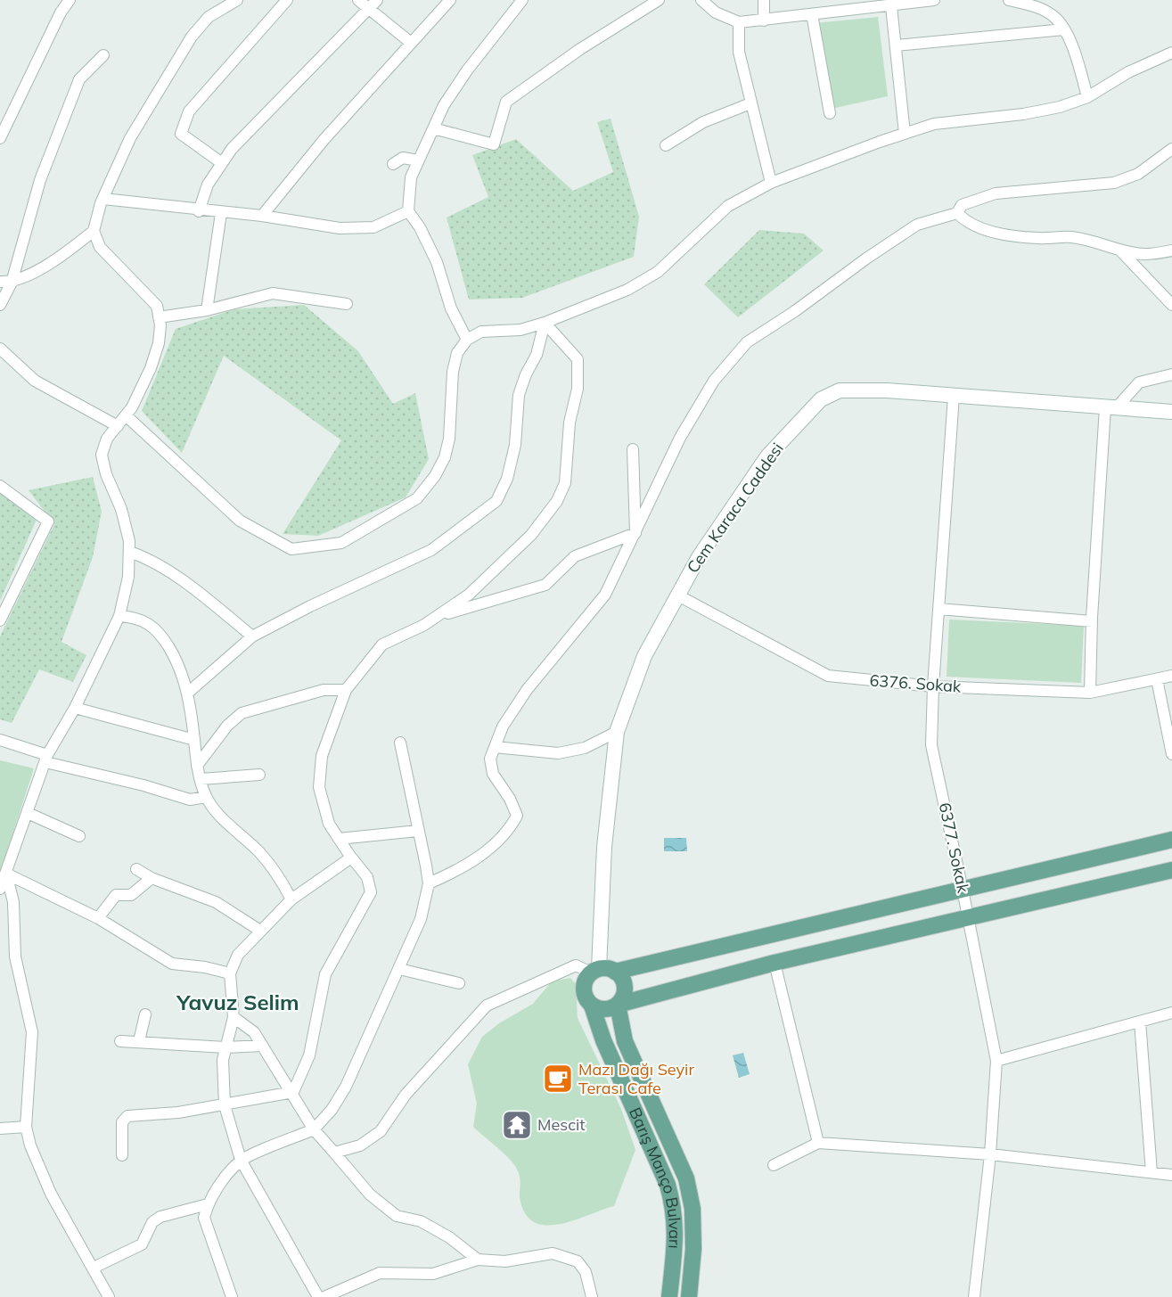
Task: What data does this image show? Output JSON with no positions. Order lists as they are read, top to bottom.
{
  "streets": {
    "main road": ["Barış Manço Bulvarı"],
    "street": ["Cem Karaca Caddesi", "6376. Sokak", "6377. Sokak"]
  },
  "crossings": [
    ["Cem Karaca Caddesi", "6376. Sokak"],
    ["Cem Karaca Caddesi", "6377. Sokak"],
    ["Cem Karaca Caddesi", "Barış Manço Bulvarı"],
    ["6376. Sokak", "6377. Sokak"]
  ],
  "districts": ["Yavuz Selim"],
  "places": {
    "cafe": ["Mazı Dağı Seyir Terası Cafe"],
    "temple": ["Mescit"]
  }
}
